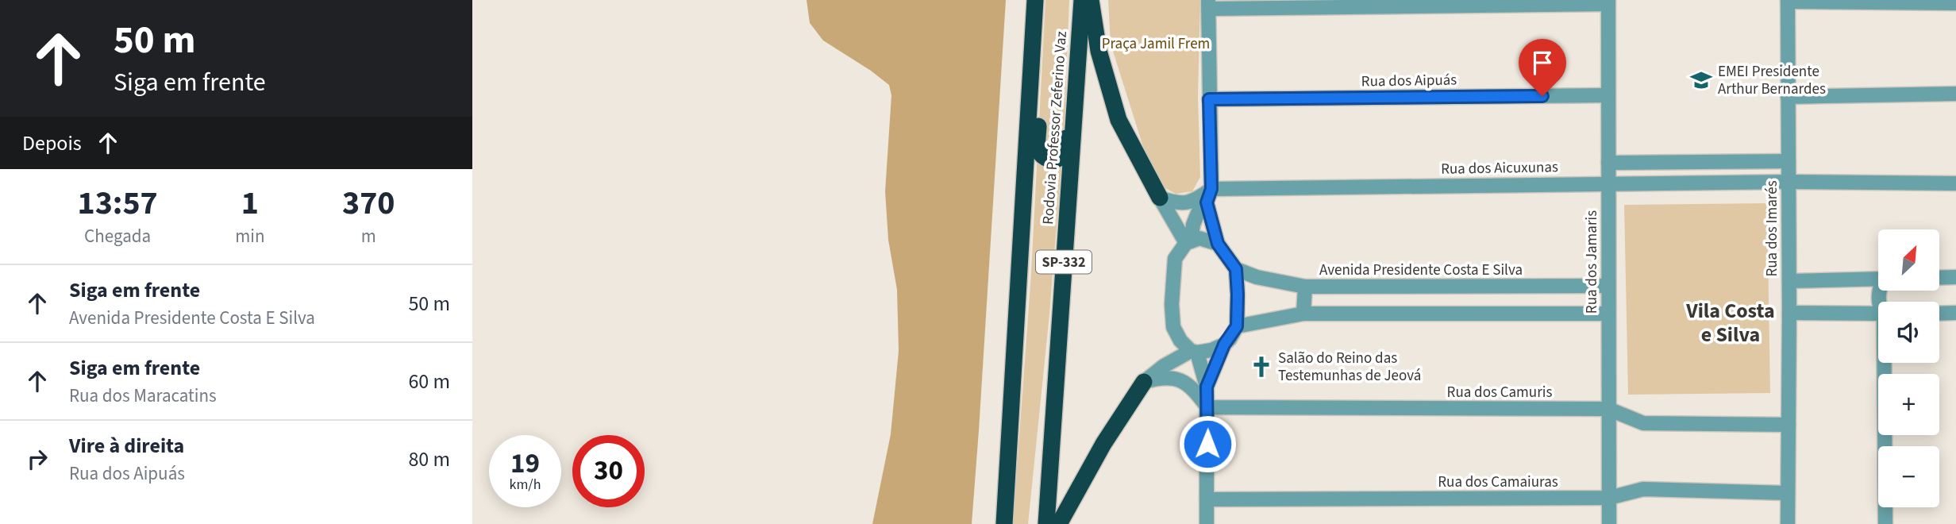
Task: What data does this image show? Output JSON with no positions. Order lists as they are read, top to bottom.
{
  "streets": {
    "highway": ["Rodovia Professor Zeferino Vaz", "SP-332"],
    "street": [
      "Rua dos Aipuás",
      "Rua dos Aicuxunas",
      "Rua dos Imarés",
      "Rua dos Jamaris",
      "Avenida Presidente Costa E Silva",
      "Rua dos Camuris",
      "Rua dos Camaiuras"
    ]
  },
  "crossings": [
    ["Rua dos Aipuás", "Rua dos Jamaris"],
    ["Rua dos Aicuxunas", "Rua dos Imarés"],
    ["Rua dos Aicuxunas", "Rua dos Jamaris"],
    ["Rua dos Imarés", "Rua dos Camuris"],
    ["Rua dos Imarés", "Rua dos Camaiuras"],
    ["Rua dos Jamaris", "Avenida Presidente Costa E Silva"],
    ["Rua dos Jamaris", "Rua dos Camuris"],
    ["Rua dos Jamaris", "Rua dos Camaiuras"]
  ],
  "districts": ["Vila Costa e Silva"],
  "parks": ["Praça Jamil Frem"],
  "places": {
    "school or university": ["EMEI Presidente Arthur Bernardes"],
    "church": ["Salão do Reino das Testemunhas de Jeová"]
  },
  "north": "top right",
  "page": {
    "turn": ["50 m", "Siga em frente"],
    "then": "Depois",
    "eta": [
      "13:57",
      "Chegada",
      "1",
      "min",
      "370",
      "m"
    ],
    "map_buttons": ["+", "−"],
    "list": [
      {
        "name": "Siga em frente",
        "note": "Avenida Presidente Costa E Silva",
        "value": "50 m"
      },
      {
        "name": "Siga em frente",
        "note": "Rua dos Maracatins",
        "value": "60 m"
      },
      {
        "name": "Vire à direita",
        "note": "Rua dos Aipuás",
        "value": "80 m"
      }
    ],
    "speed": "19 km/h",
    "limit": "30"
  }
}
